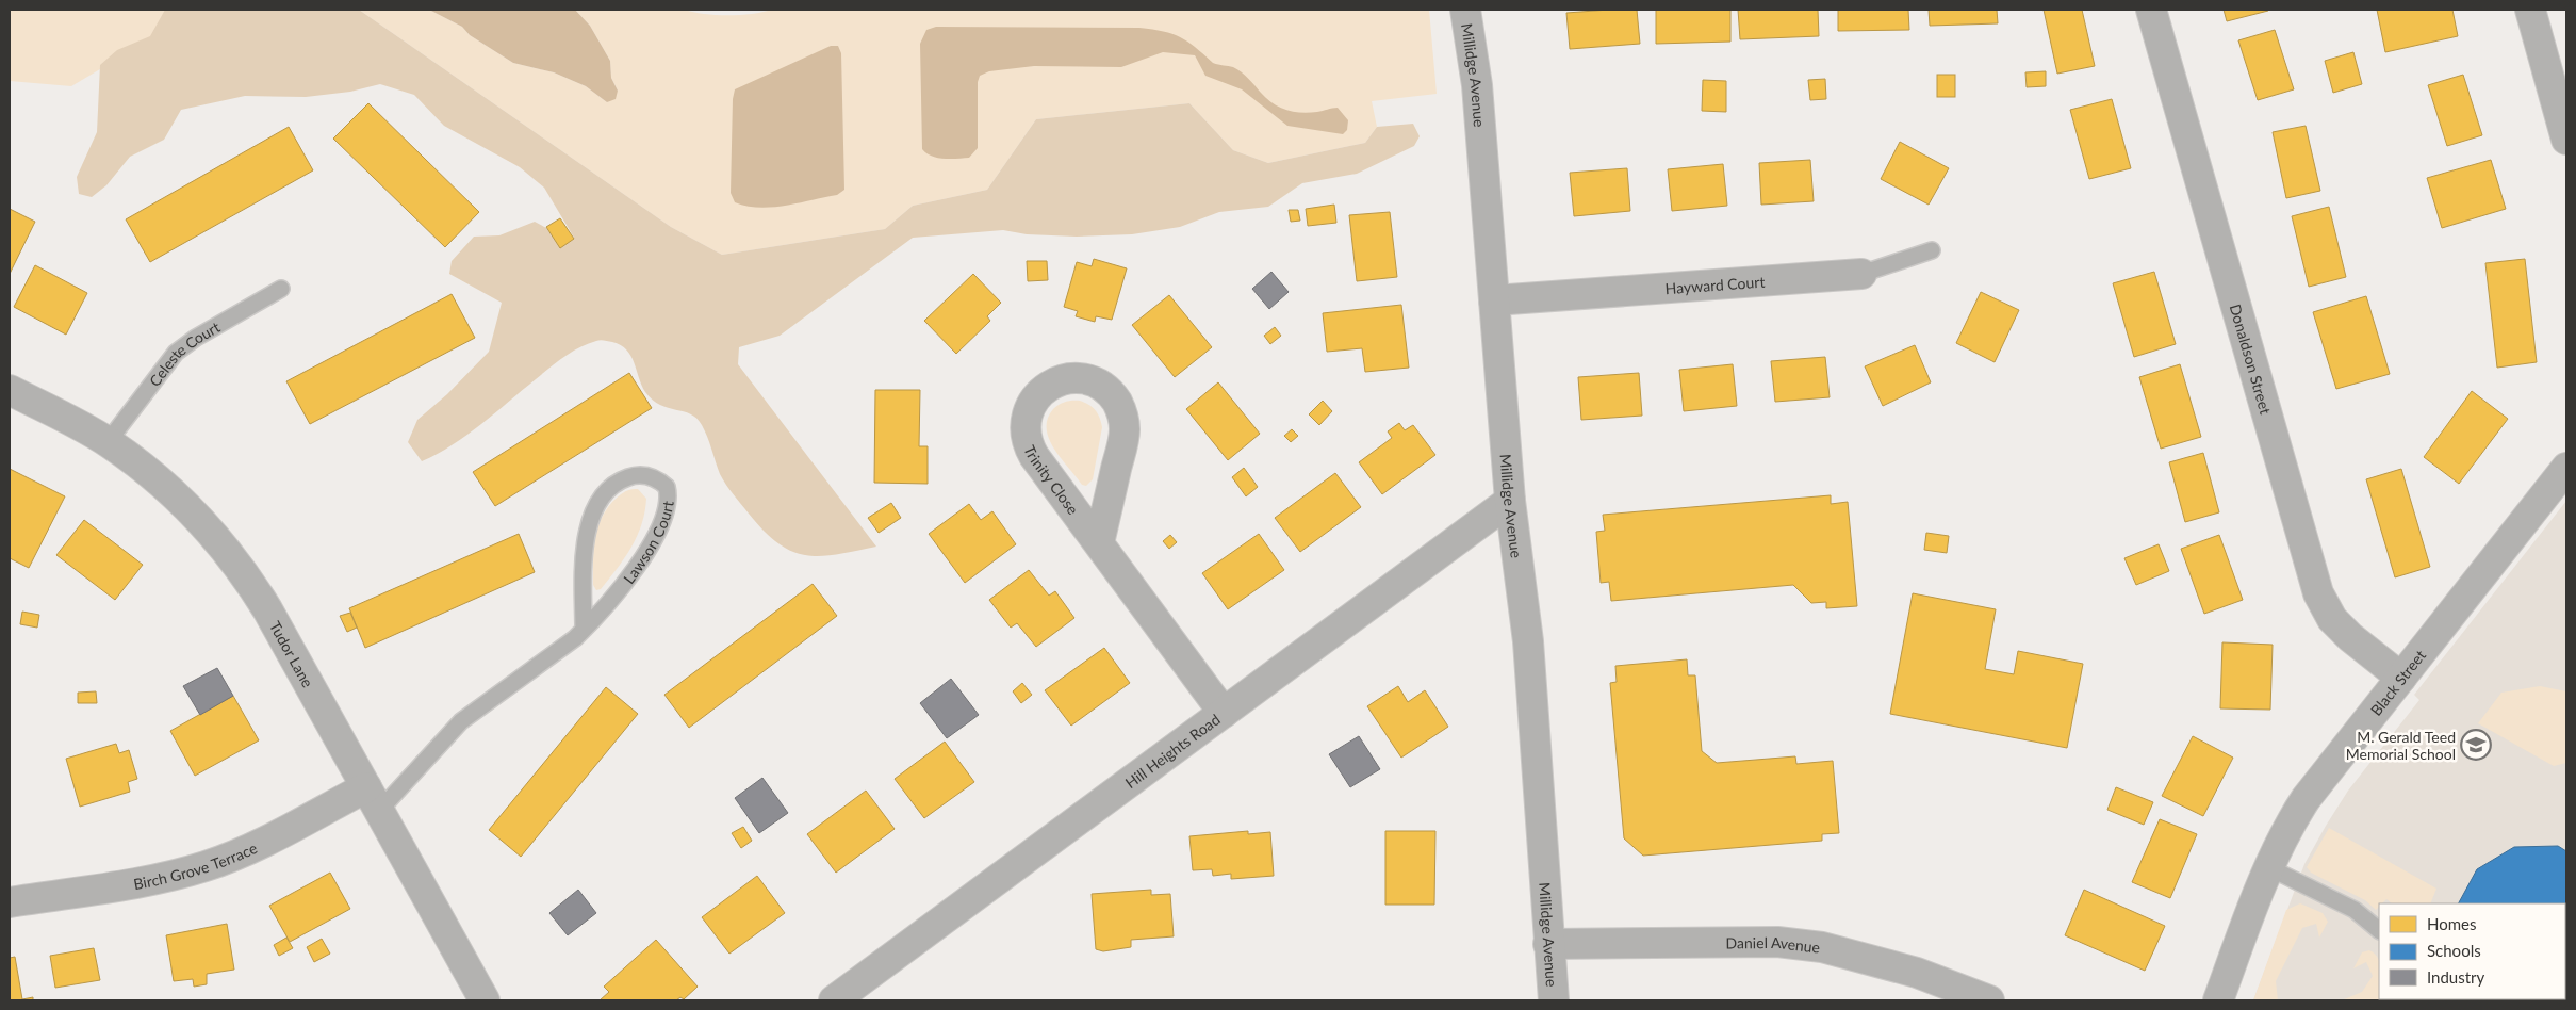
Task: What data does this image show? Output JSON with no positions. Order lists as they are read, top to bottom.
{
  "streets": {
    "street": [
      "Millidge Avenue",
      "Hayward Court",
      "Donaldson Street",
      "Trinity Close",
      "Tudor Lane",
      "Black Street",
      "Hill Heights Road",
      "Birch Grove Terrace",
      "Daniel Avenue"
    ],
    "lane": ["Celeste Court", "Lawson Court"]
  },
  "crossings": [
    ["Millidge Avenue", "Hayward Court"],
    ["Millidge Avenue", "Hill Heights Road"],
    ["Millidge Avenue", "Daniel Avenue"],
    ["Celeste Court", "Tudor Lane"],
    ["Donaldson Street", "Black Street"],
    ["Trinity Close", "Hill Heights Road"],
    ["Lawson Court", "Tudor Lane"],
    ["Lawson Court", "Birch Grove Terrace"],
    ["Tudor Lane", "Birch Grove Terrace"]
  ],
  "places": {
    "school or university": ["M. Gerald Teed Memorial School"]
  },
  "legend": ["Homes", "Schools", "Industry"]
}
